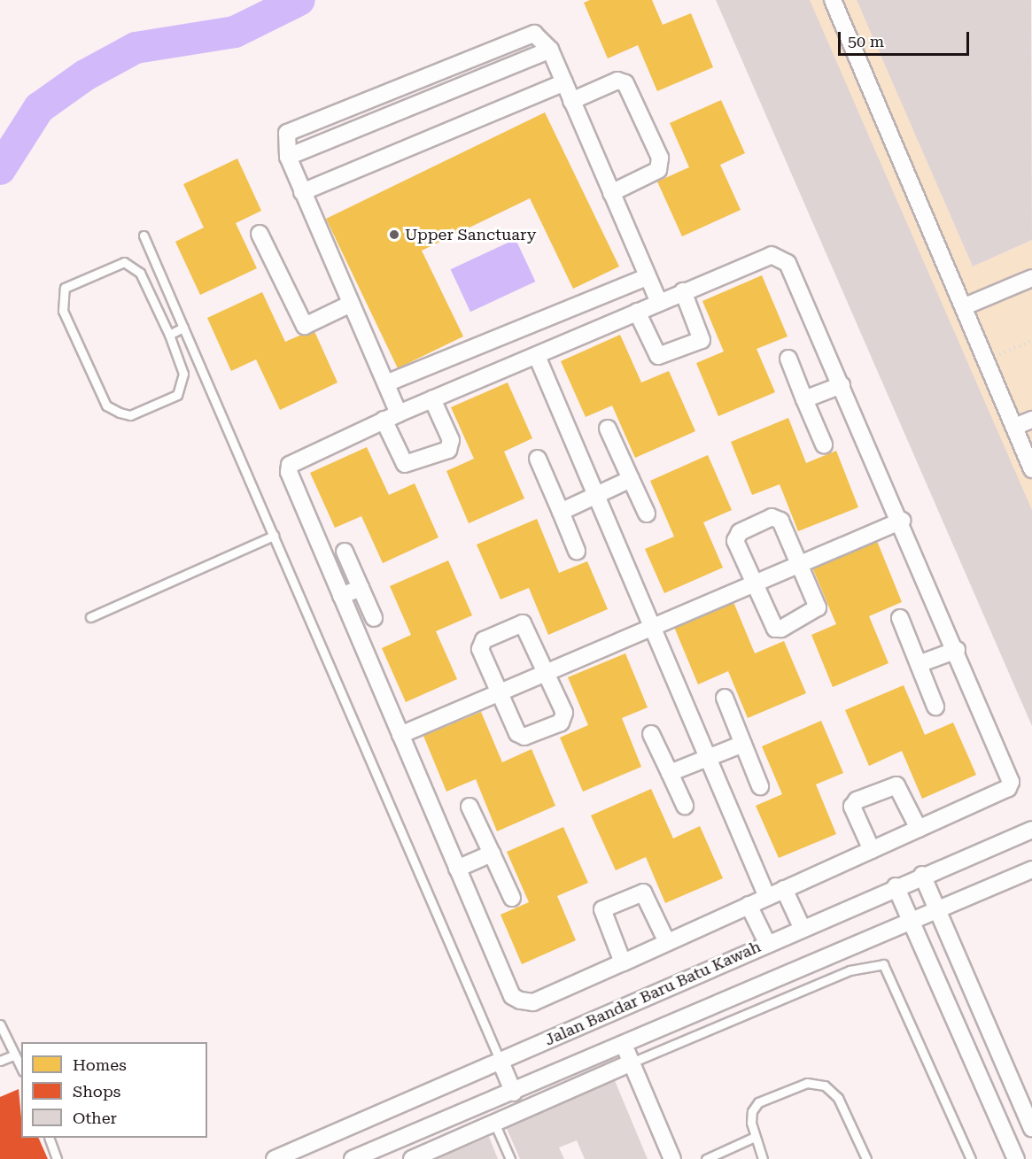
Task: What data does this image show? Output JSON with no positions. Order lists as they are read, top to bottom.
{
  "streets": {
    "street": ["Jalan Bandar Baru Batu Kawah"]
  },
  "places": ["Upper Sanctuary"],
  "legend": ["Homes", "Shops", "Other"],
  "scale_bar": "50 m"
}
